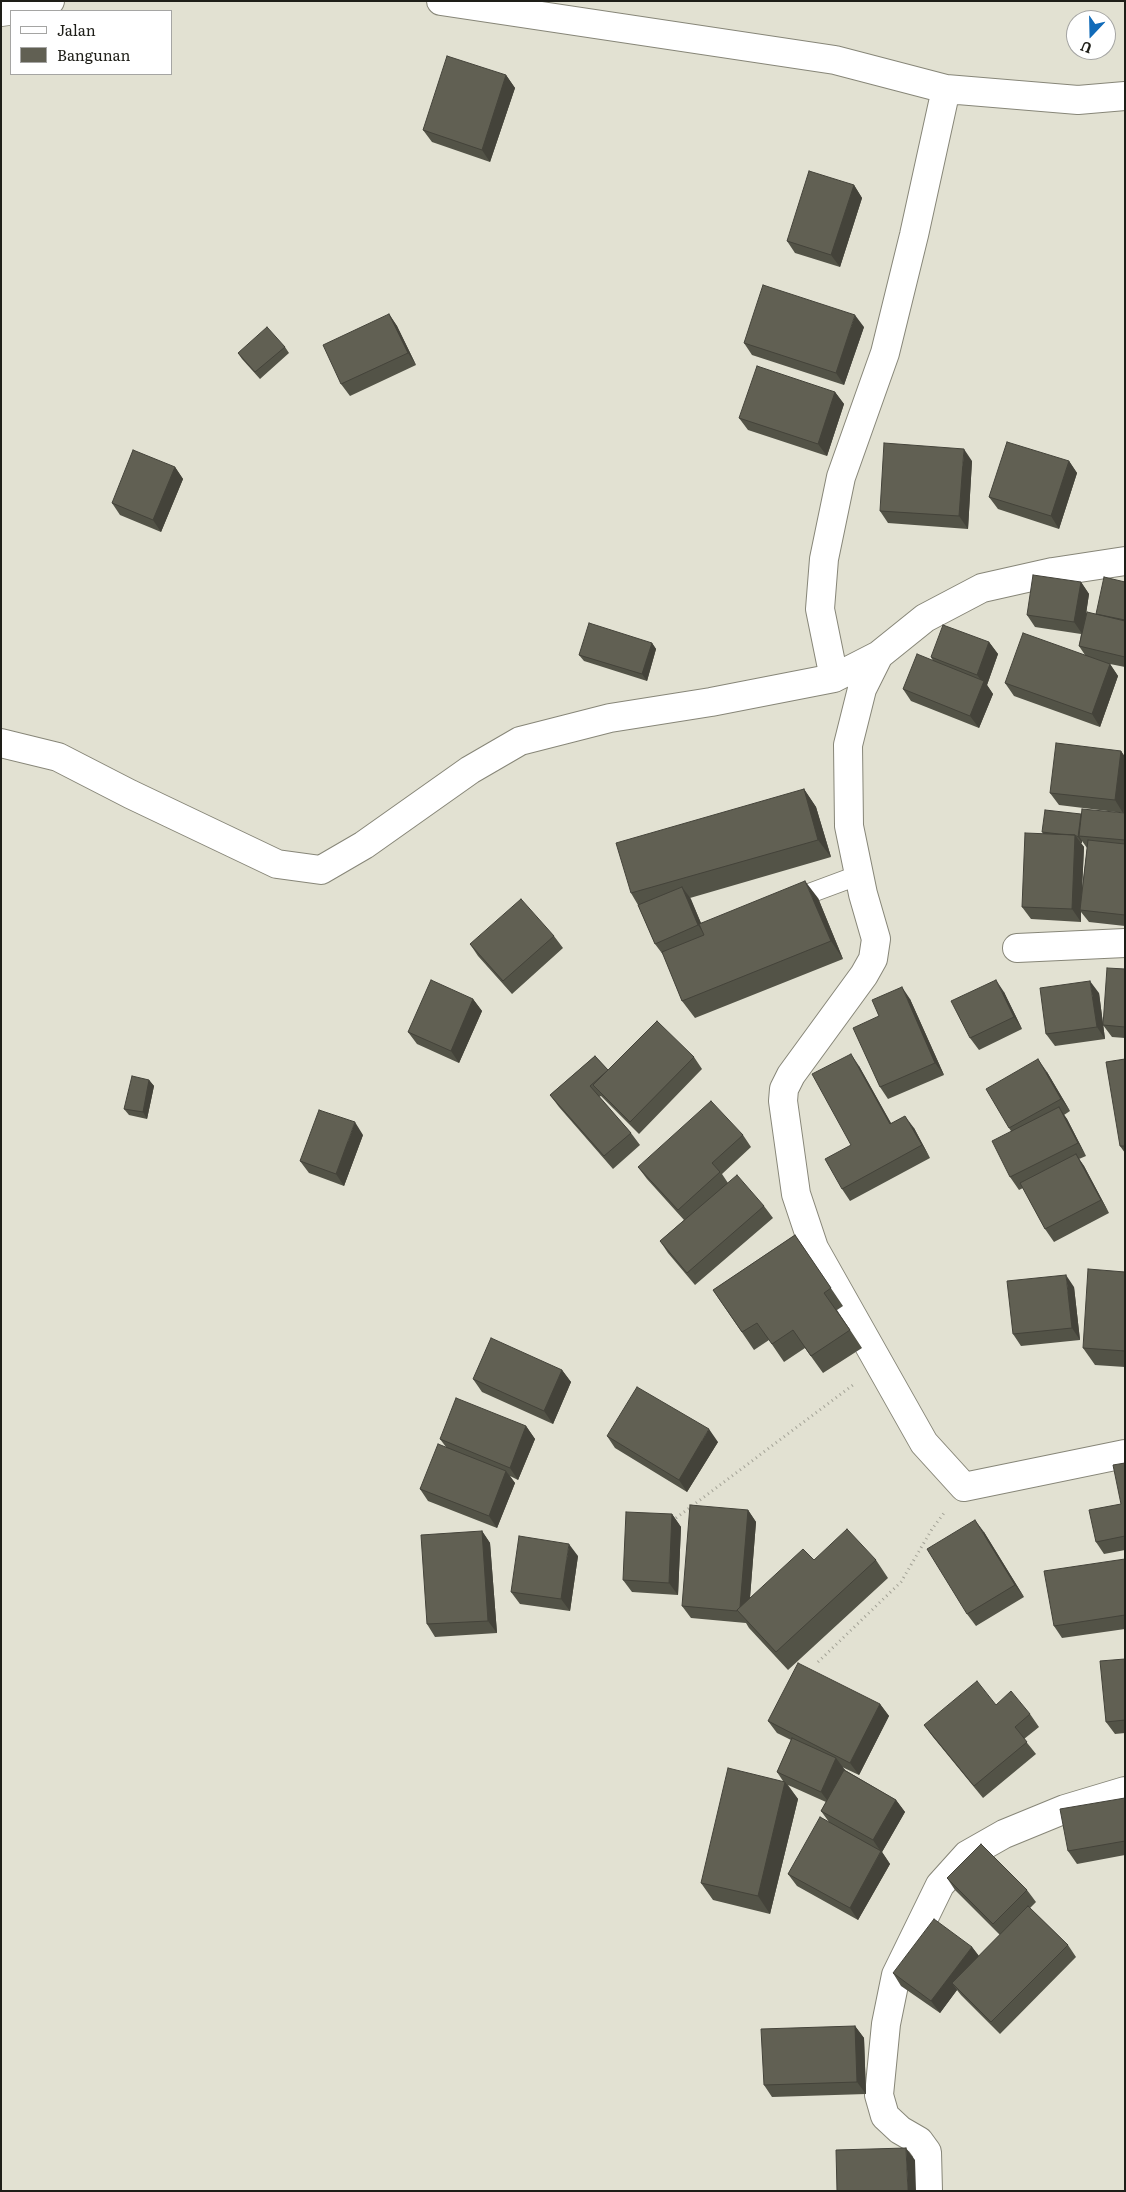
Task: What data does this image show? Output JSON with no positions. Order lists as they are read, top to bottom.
{
  "legend": ["Jalan", "Bangunan"],
  "north": "bottom"
}
